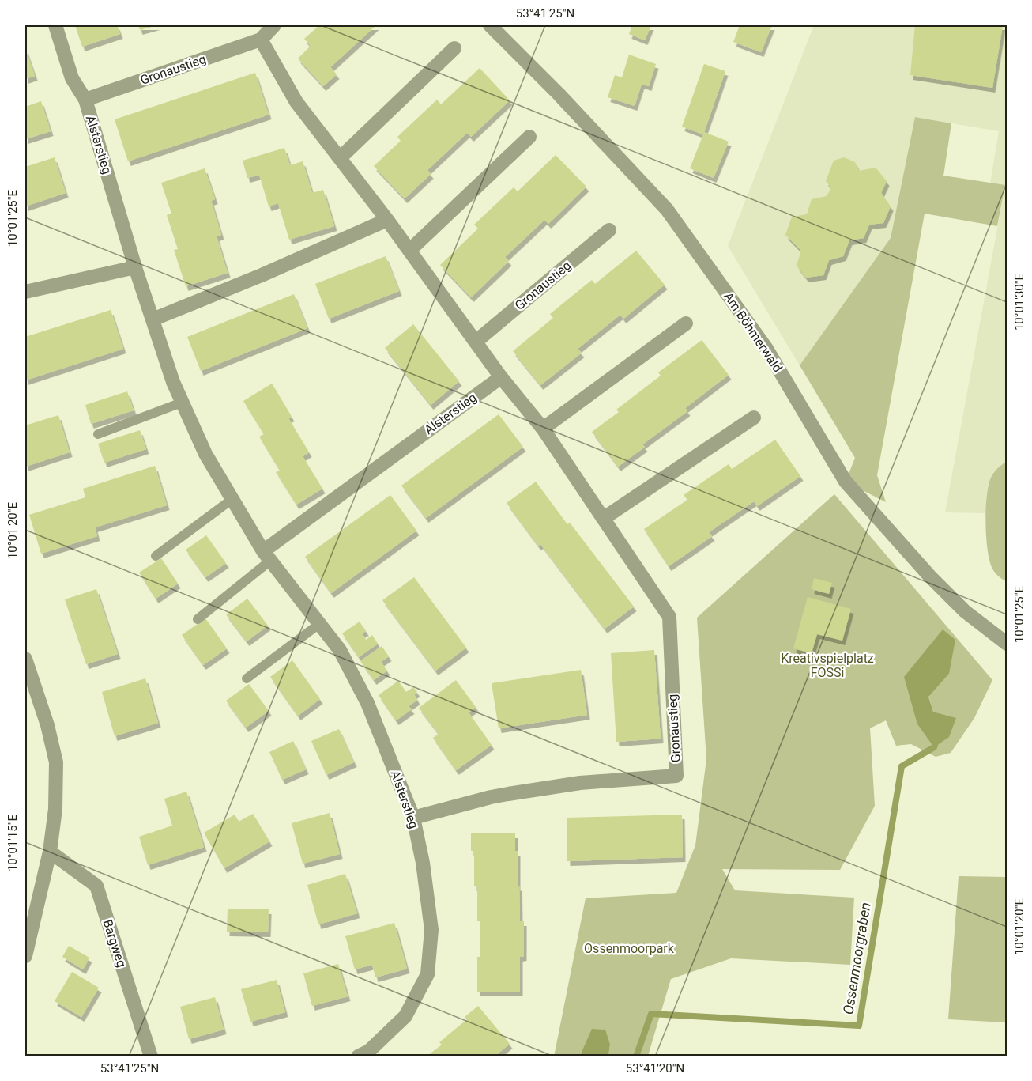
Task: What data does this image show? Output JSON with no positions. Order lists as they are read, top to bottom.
{
  "streets": {
    "street": [
      "Gronaustieg",
      "Alsterstieg",
      "Am Böhmerwald",
      "Bargweg"
    ]
  },
  "crossings": [
    ["Gronaustieg", "Alsterstieg"]
  ],
  "water": ["Ossenmoorgraben"],
  "parks": ["Kreativspielplatz FOSSi", "Ossenmoorpark"],
  "coordinates": [
    "53°41'25\"N",
    "10°01'25\"E",
    "10°01'30\"E",
    "10°01'20\"E",
    "10°01'15\"E",
    "53°41'20\"N"
  ]
}
